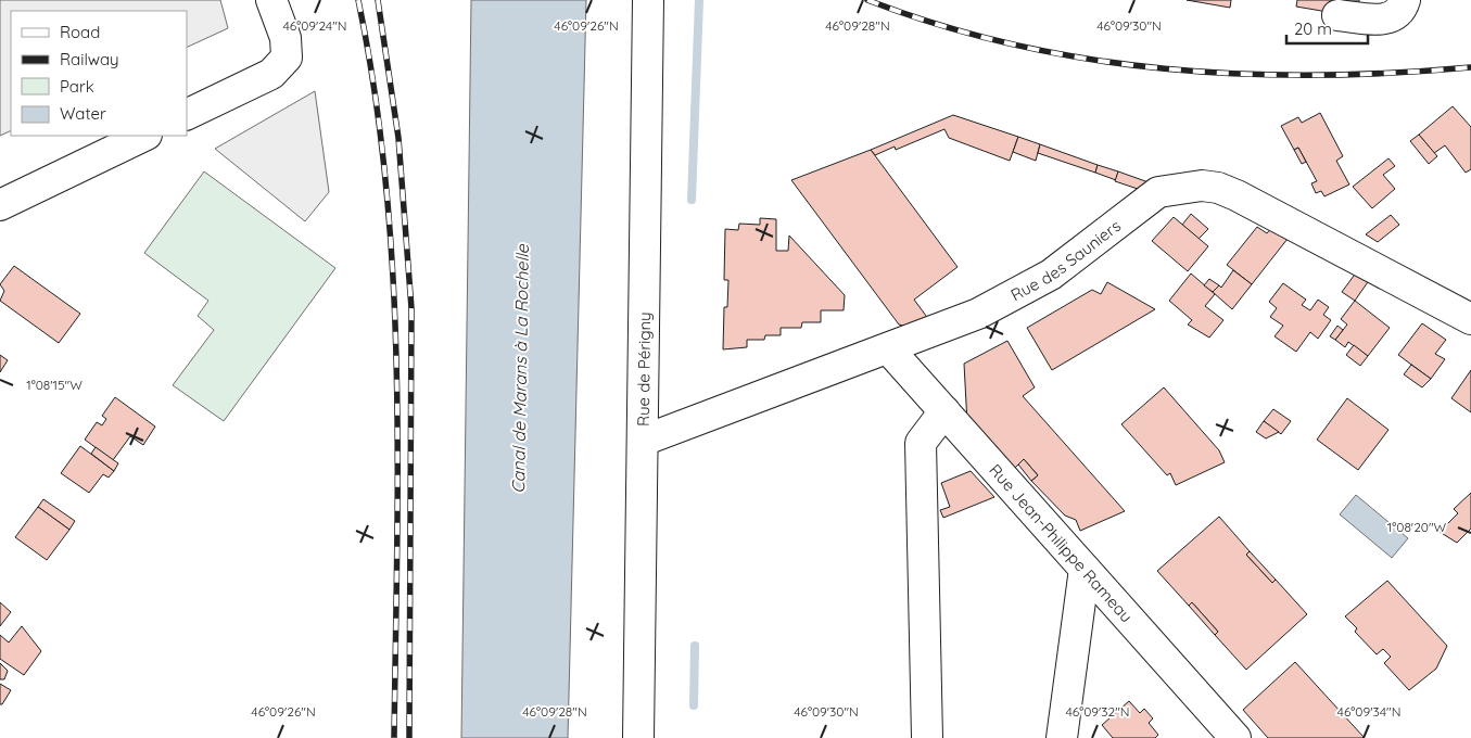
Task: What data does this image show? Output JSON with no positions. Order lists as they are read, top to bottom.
{
  "streets": {
    "street": ["Rue des Sauniers", "Rue de Périgny", "Rue Jean-Philippe Rameau"]
  },
  "crossings": [
    ["Rue des Sauniers", "Rue de Périgny"],
    ["Rue des Sauniers", "Rue Jean-Philippe Rameau"]
  ],
  "water": ["Canal de Marans à La Rochelle"],
  "legend": [
    "Road",
    "Railway",
    "Park",
    "Water"
  ],
  "scale_bar": "20 m",
  "coordinates": [
    "46°09'24\"N",
    "46°09'26\"N",
    "46°09'28\"N",
    "46°09'30\"N",
    "1°08'15\"W",
    "1°08'20\"W",
    "46°09'32\"N",
    "46°09'34\"N"
  ]
}
